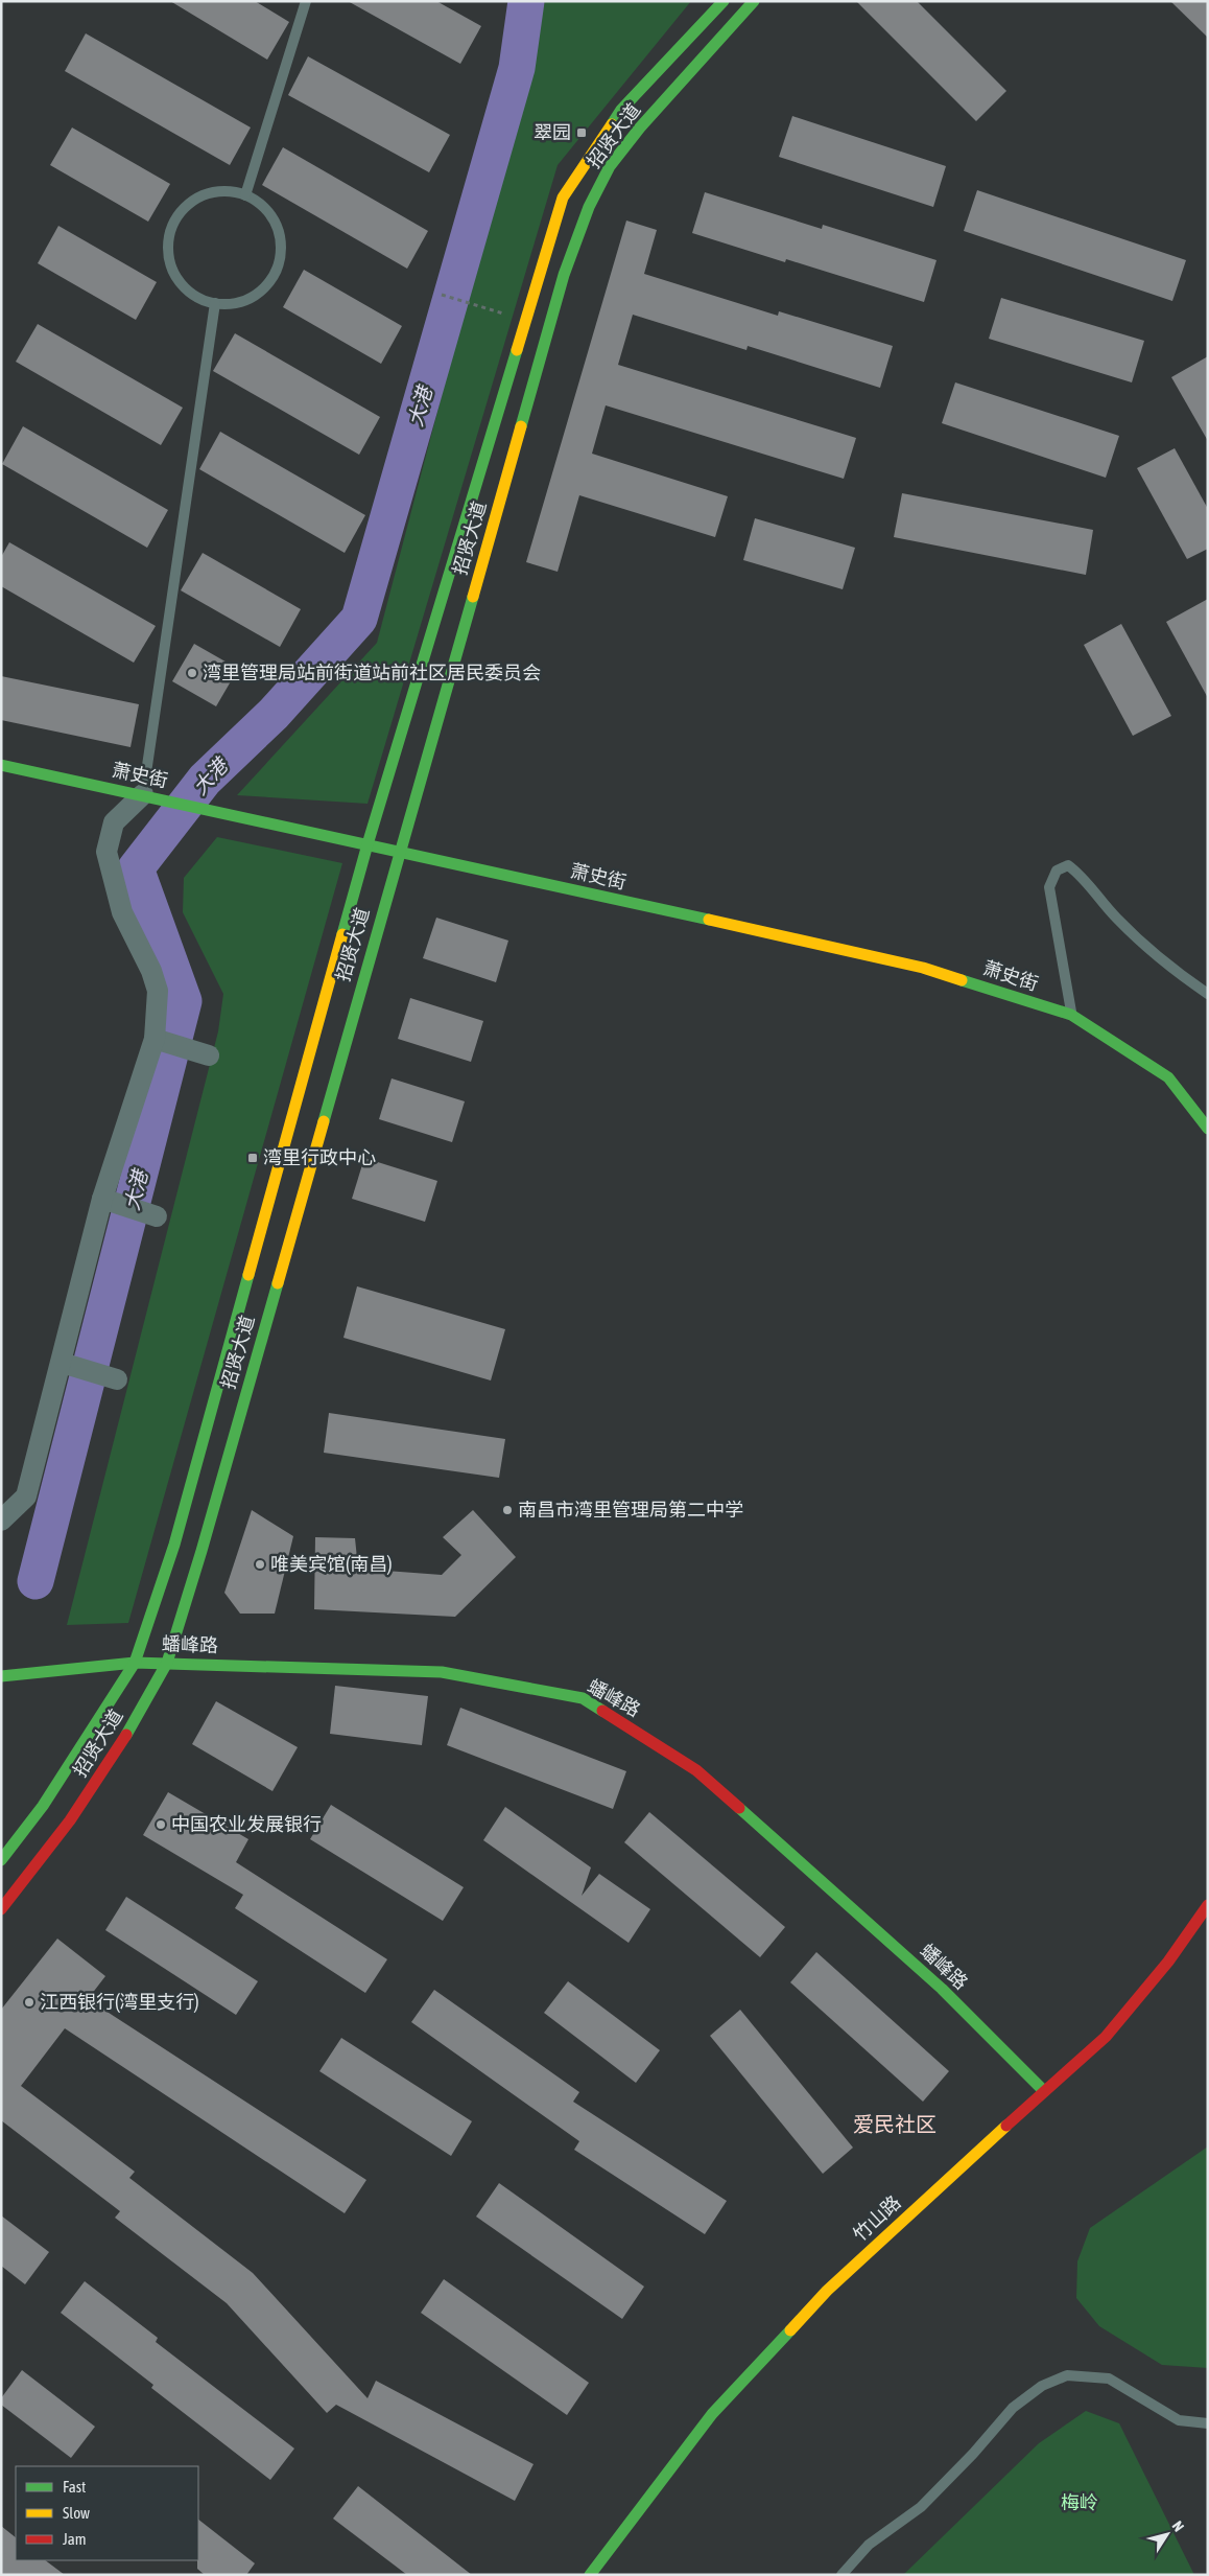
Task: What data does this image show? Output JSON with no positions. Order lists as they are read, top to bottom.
{
  "streets": {
    "main road": [
      "招贤大道",
      "萧史街",
      "蟠峰路",
      "竹山路"
    ]
  },
  "crossings": [
    ["招贤大道", "萧史街"],
    ["招贤大道", "蟠峰路"],
    ["蟠峰路", "竹山路"]
  ],
  "districts": ["爱民社区"],
  "water": ["大港"],
  "parks": ["梅岭"],
  "places": {
    "transit": ["翠园", "湾里行政中心"],
    "other": [
      "湾里管理局站前街道站前社区居民委员会",
      "南昌市湾里管理局第二中学",
      "唯美宾馆(南昌)",
      "中国农业发展银行",
      "江西银行(湾里支行)"
    ]
  },
  "legend": ["Fast", "Slow", "Jam"],
  "north": "top right"
}
